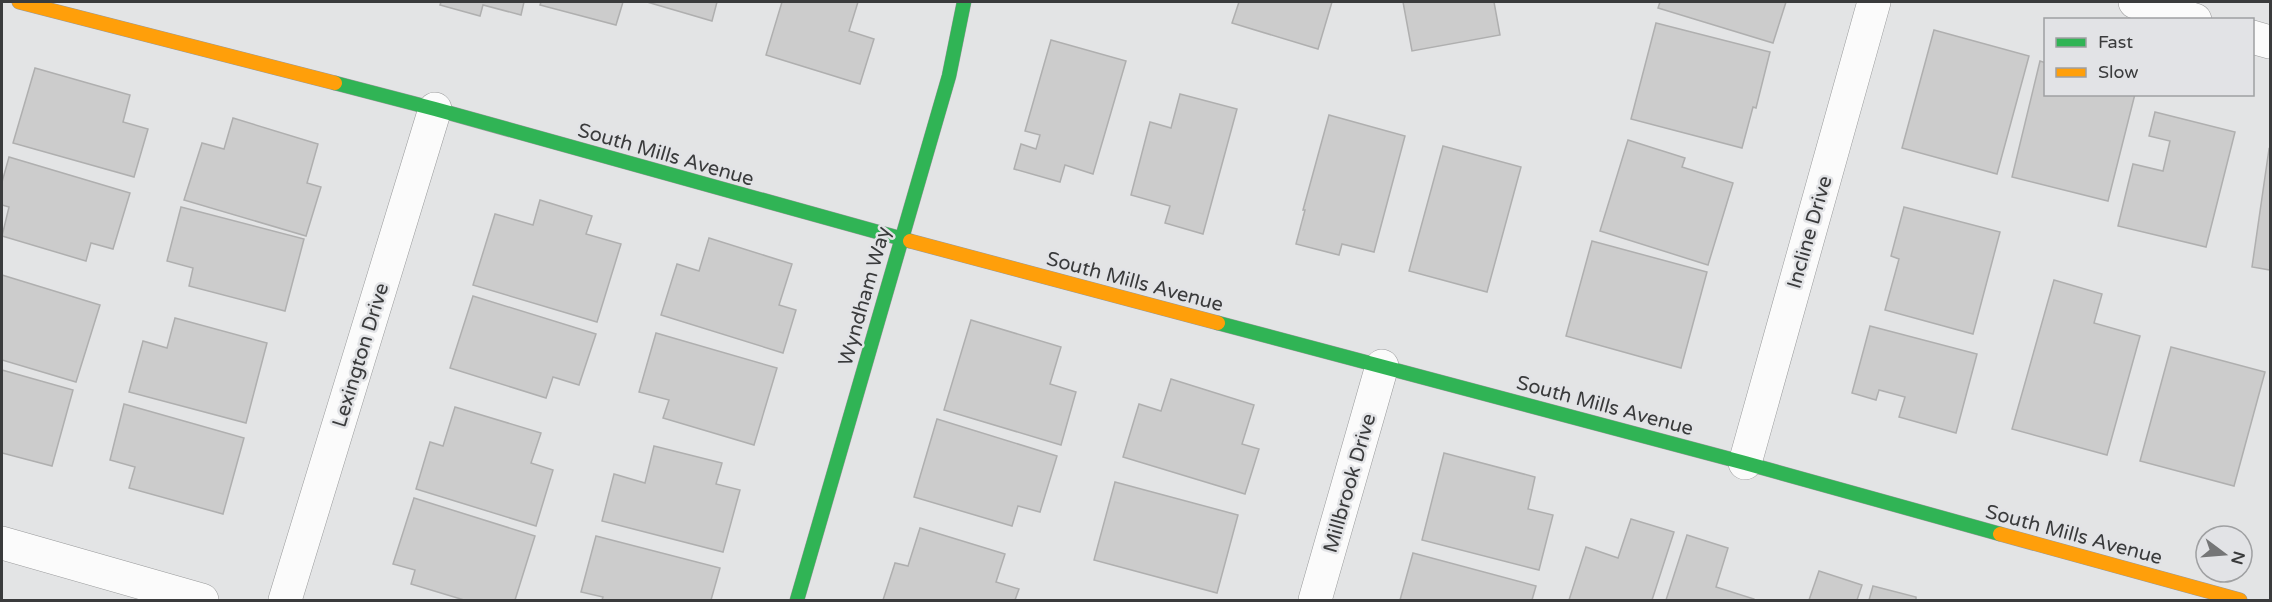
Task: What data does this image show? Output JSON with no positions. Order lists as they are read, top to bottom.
{
  "streets": {
    "street": [
      "South Mills Avenue",
      "Incline Drive",
      "Wyndham Way",
      "Lexington Drive",
      "Millbrook Drive"
    ]
  },
  "crossings": [
    ["South Mills Avenue", "Incline Drive"],
    ["South Mills Avenue", "Wyndham Way"],
    ["South Mills Avenue", "Lexington Drive"],
    ["South Mills Avenue", "Millbrook Drive"]
  ],
  "legend": ["Fast", "Slow"],
  "north": "right"
}
